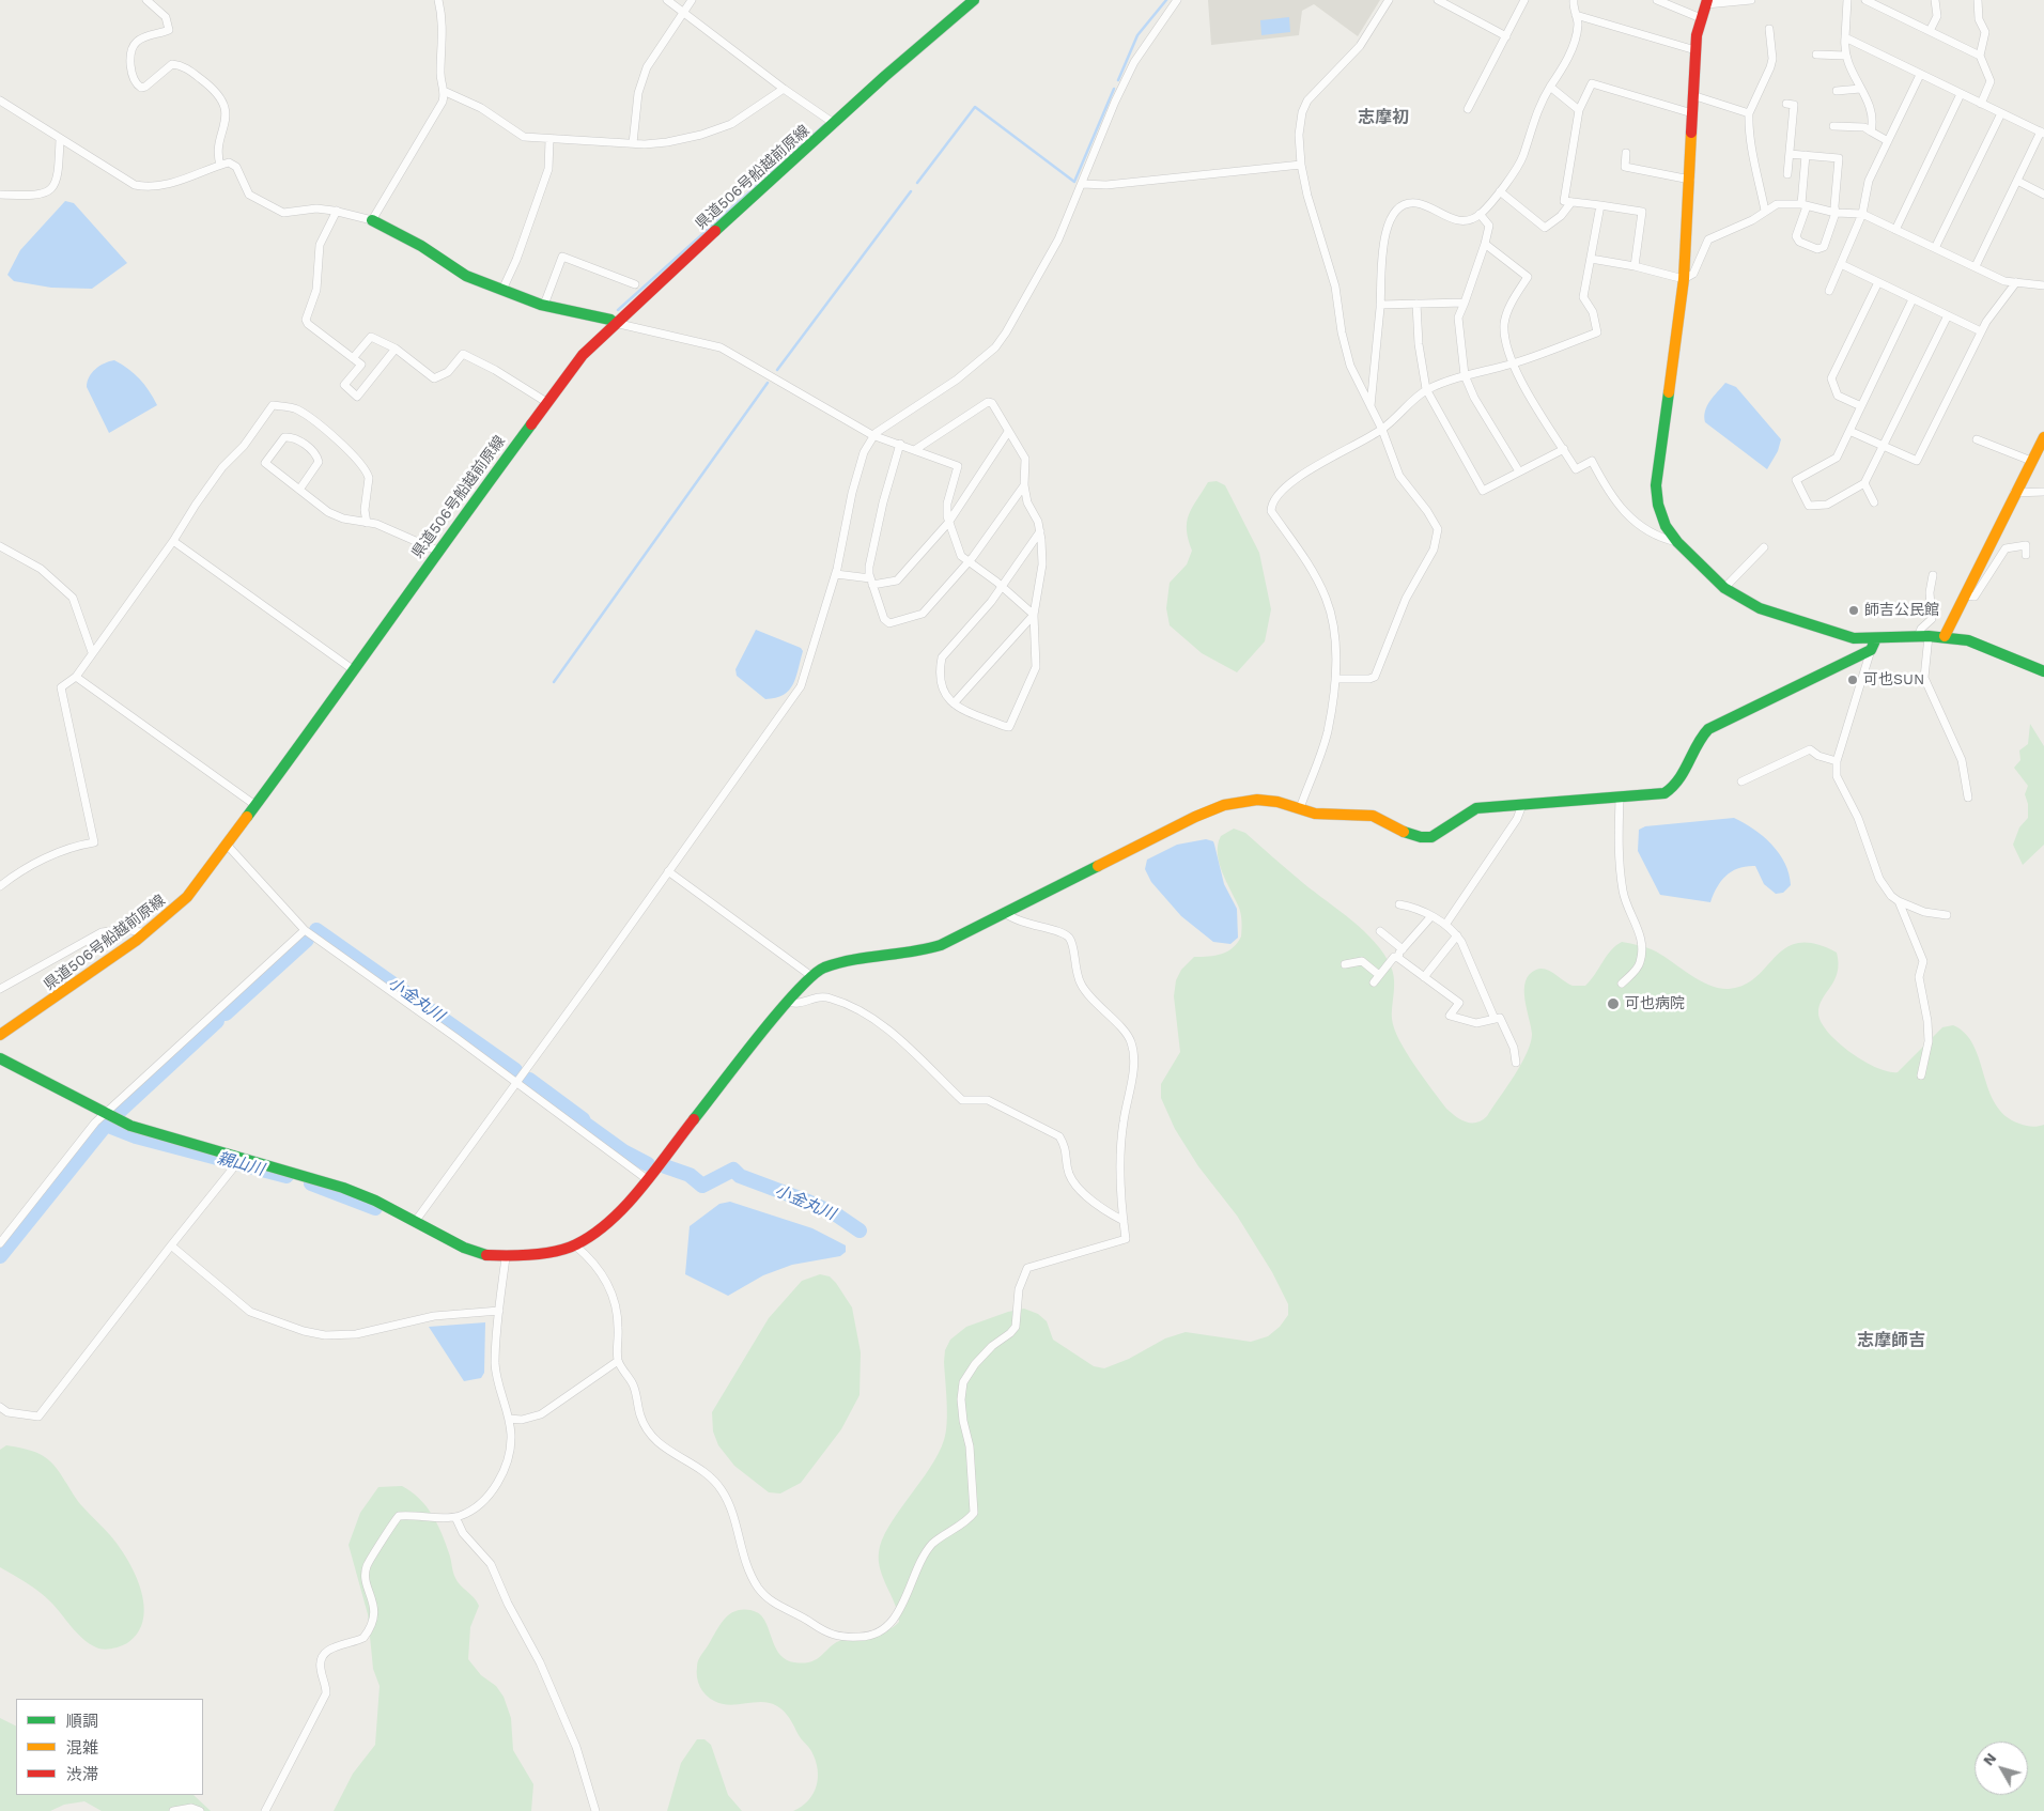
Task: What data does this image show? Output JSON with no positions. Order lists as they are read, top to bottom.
{
  "streets": {
    "street": ["県道506号船越前原線"]
  },
  "districts": ["志摩初", "志摩師吉"],
  "water": ["小金丸川", "親山川"],
  "places": ["師吉公民館", "可也SUN", "可也病院"],
  "legend": ["順調", "混雑", "渋滞"],
  "north": "top left"
}
